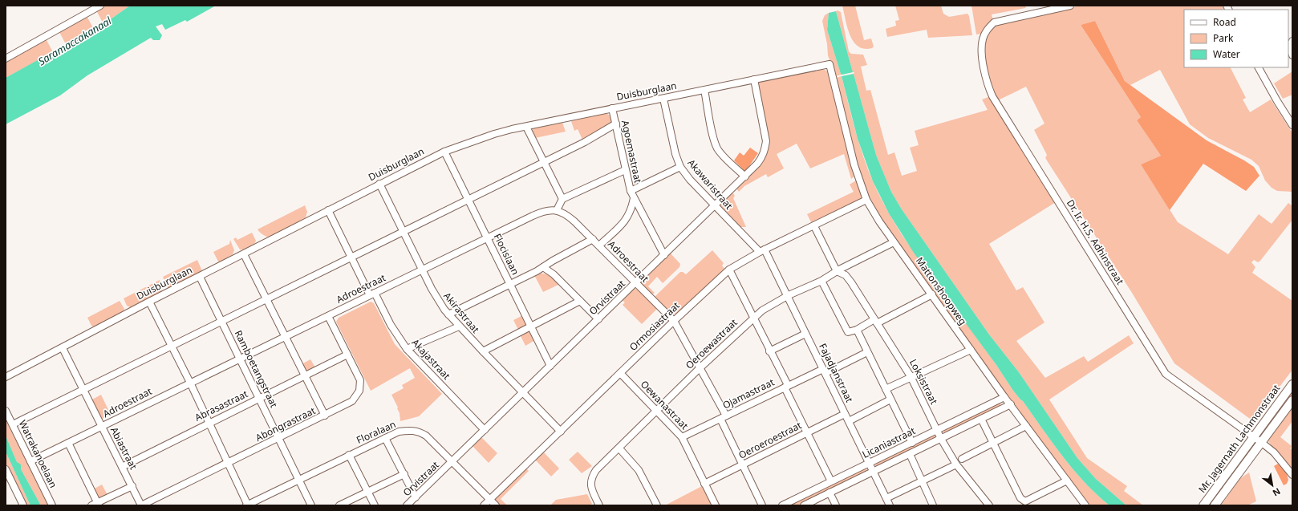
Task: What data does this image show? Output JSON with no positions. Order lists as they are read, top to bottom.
{
  "streets": {
    "main road": ["Mr. Jagernath Lachmonstraat"],
    "street": [
      "Duisburglaan",
      "Agoemastraat",
      "Akawaristraat",
      "Dr. Ir. H.S. Adhinstraat",
      "Flocislaan",
      "Adroestraat",
      "Mattonshoopweg",
      "Orvistraat",
      "Akirastraat",
      "Ormosiastraat",
      "Oeroewastraat",
      "Akajastraat",
      "Ramboetangstraat",
      "Fajadjanstraat",
      "Loksistraat",
      "Ojamastraat",
      "Oewanastraat",
      "Abrasastraat",
      "Abongrastraat",
      "Floralaan",
      "Oeroeroestraat",
      "Licaniastraat",
      "Abiastraat",
      "Watrakanoelaan"
    ]
  },
  "crossings": [
    ["Duisburglaan", "Agoemastraat"],
    ["Duisburglaan", "Akawaristraat"],
    ["Duisburglaan", "Flocislaan"],
    ["Duisburglaan", "Mattonshoopweg"],
    ["Duisburglaan", "Orvistraat"],
    ["Duisburglaan", "Akirastraat"],
    ["Duisburglaan", "Akajastraat"],
    ["Duisburglaan", "Ramboetangstraat"],
    ["Duisburglaan", "Abiastraat"],
    ["Agoemastraat", "Adroestraat"],
    ["Agoemastraat", "Orvistraat"],
    ["Akawaristraat", "Orvistraat"],
    ["Akawaristraat", "Ormosiastraat"],
    ["Akawaristraat", "Fajadjanstraat"],
    ["Dr. Ir. H.S. Adhinstraat", "Mr. Jagernath Lachmonstraat"],
    ["Flocislaan", "Adroestraat"],
    ["Flocislaan", "Orvistraat"],
    ["Adroestraat", "Orvistraat"],
    ["Adroestraat", "Akirastraat"],
    ["Adroestraat", "Ormosiastraat"],
    ["Adroestraat", "Oeroewastraat"],
    ["Adroestraat", "Akajastraat"],
    ["Adroestraat", "Ramboetangstraat"],
    ["Adroestraat", "Ojamastraat"],
    ["Adroestraat", "Abongrastraat"],
    ["Adroestraat", "Oeroeroestraat"],
    ["Adroestraat", "Abiastraat"],
    ["Adroestraat", "Watrakanoelaan"],
    ["Mattonshoopweg", "Ormosiastraat"],
    ["Mattonshoopweg", "Oeroewastraat"],
    ["Mattonshoopweg", "Licaniastraat"],
    ["Orvistraat", "Akirastraat"],
    ["Orvistraat", "Akajastraat"],
    ["Orvistraat", "Floralaan"],
    ["Akirastraat", "Ormosiastraat"],
    ["Ormosiastraat", "Fajadjanstraat"],
    ["Ormosiastraat", "Oewanastraat"],
    ["Ormosiastraat", "Floralaan"],
    ["Oeroewastraat", "Fajadjanstraat"],
    ["Oeroewastraat", "Loksistraat"],
    ["Oeroewastraat", "Oewanastraat"],
    ["Ramboetangstraat", "Abrasastraat"],
    ["Ramboetangstraat", "Abongrastraat"],
    ["Ramboetangstraat", "Floralaan"],
    ["Fajadjanstraat", "Ojamastraat"],
    ["Fajadjanstraat", "Oeroeroestraat"],
    ["Fajadjanstraat", "Licaniastraat"],
    ["Loksistraat", "Licaniastraat"],
    ["Ojamastraat", "Oewanastraat"],
    ["Oewanastraat", "Oeroeroestraat"],
    ["Abrasastraat", "Abongrastraat"],
    ["Abrasastraat", "Abiastraat"],
    ["Abongrastraat", "Abiastraat"]
  ],
  "water": ["Saramaccakanaal"],
  "legend": ["Road", "Park", "Water"],
  "north": "bottom right"
}
